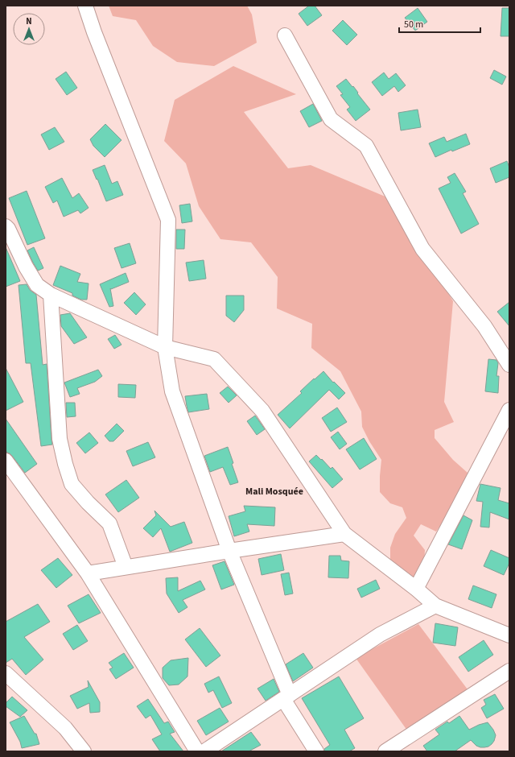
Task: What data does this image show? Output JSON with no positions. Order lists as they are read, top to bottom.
{
  "districts": ["Mali Mosquée"],
  "scale_bar": "50 m",
  "north": "top"
}
